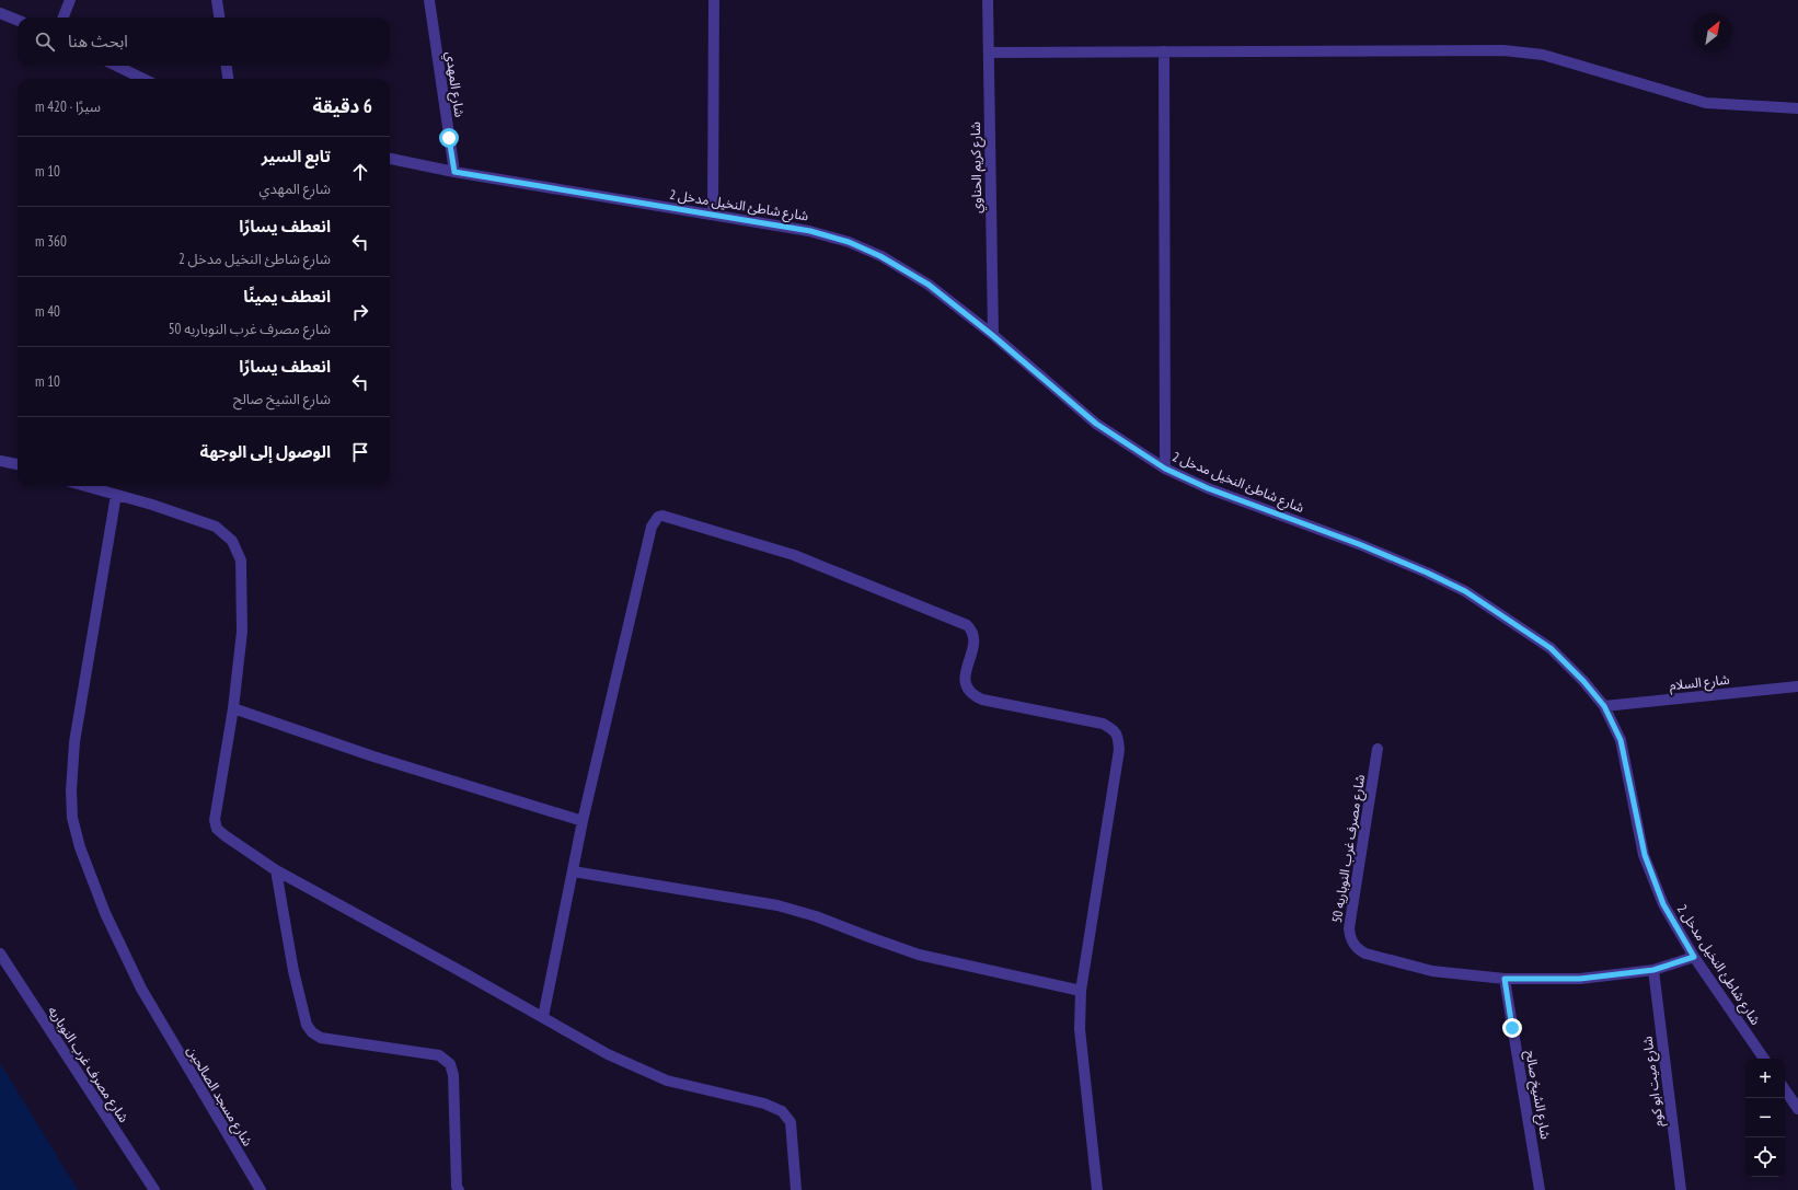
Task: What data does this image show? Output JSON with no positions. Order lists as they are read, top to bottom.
{
  "streets": {
    "street": [
      "شارع المهدي",
      "شارع كريم الحناوي",
      "شارع شاطئ النخيل مدخل 2",
      "شارع السلام",
      "شارع مصرف غرب النوباريه 50",
      "شارع مصرف غرب النوباريه",
      "شارع ميت ابو كوم",
      "شارع الشيخ صالح",
      "شارع مسجد الصالحين"
    ]
  },
  "crossings": [
    ["شارع المهدي", "شارع شاطئ النخيل مدخل 2"],
    ["شارع كريم الحناوي", "شارع شاطئ النخيل مدخل 2"],
    ["شارع شاطئ النخيل مدخل 2", "شارع السلام"],
    ["شارع شاطئ النخيل مدخل 2", "شارع مصرف غرب النوباريه 50"],
    ["شارع مصرف غرب النوباريه 50", "شارع ميت ابو كوم"],
    ["شارع مصرف غرب النوباريه 50", "شارع الشيخ صالح"]
  ],
  "north": "top right",
  "page": {
    "search": "ابحث هنا",
    "heading": ["6 دقيقة", "سيرًا · 420 m"],
    "list": [
      ["تابع السير", "شارع المهدي", "10 m"],
      ["انعطف يسارًا", "شارع شاطئ النخيل مدخل 2", "360 m"],
      ["انعطف يمينًا", "شارع مصرف غرب النوباريه 50", "40 m"],
      ["انعطف يسارًا", "شارع الشيخ صالح", "10 m"],
      "الوصول إلى الوجهة"
    ],
    "map_buttons": ["+", "−"]
  }
}
